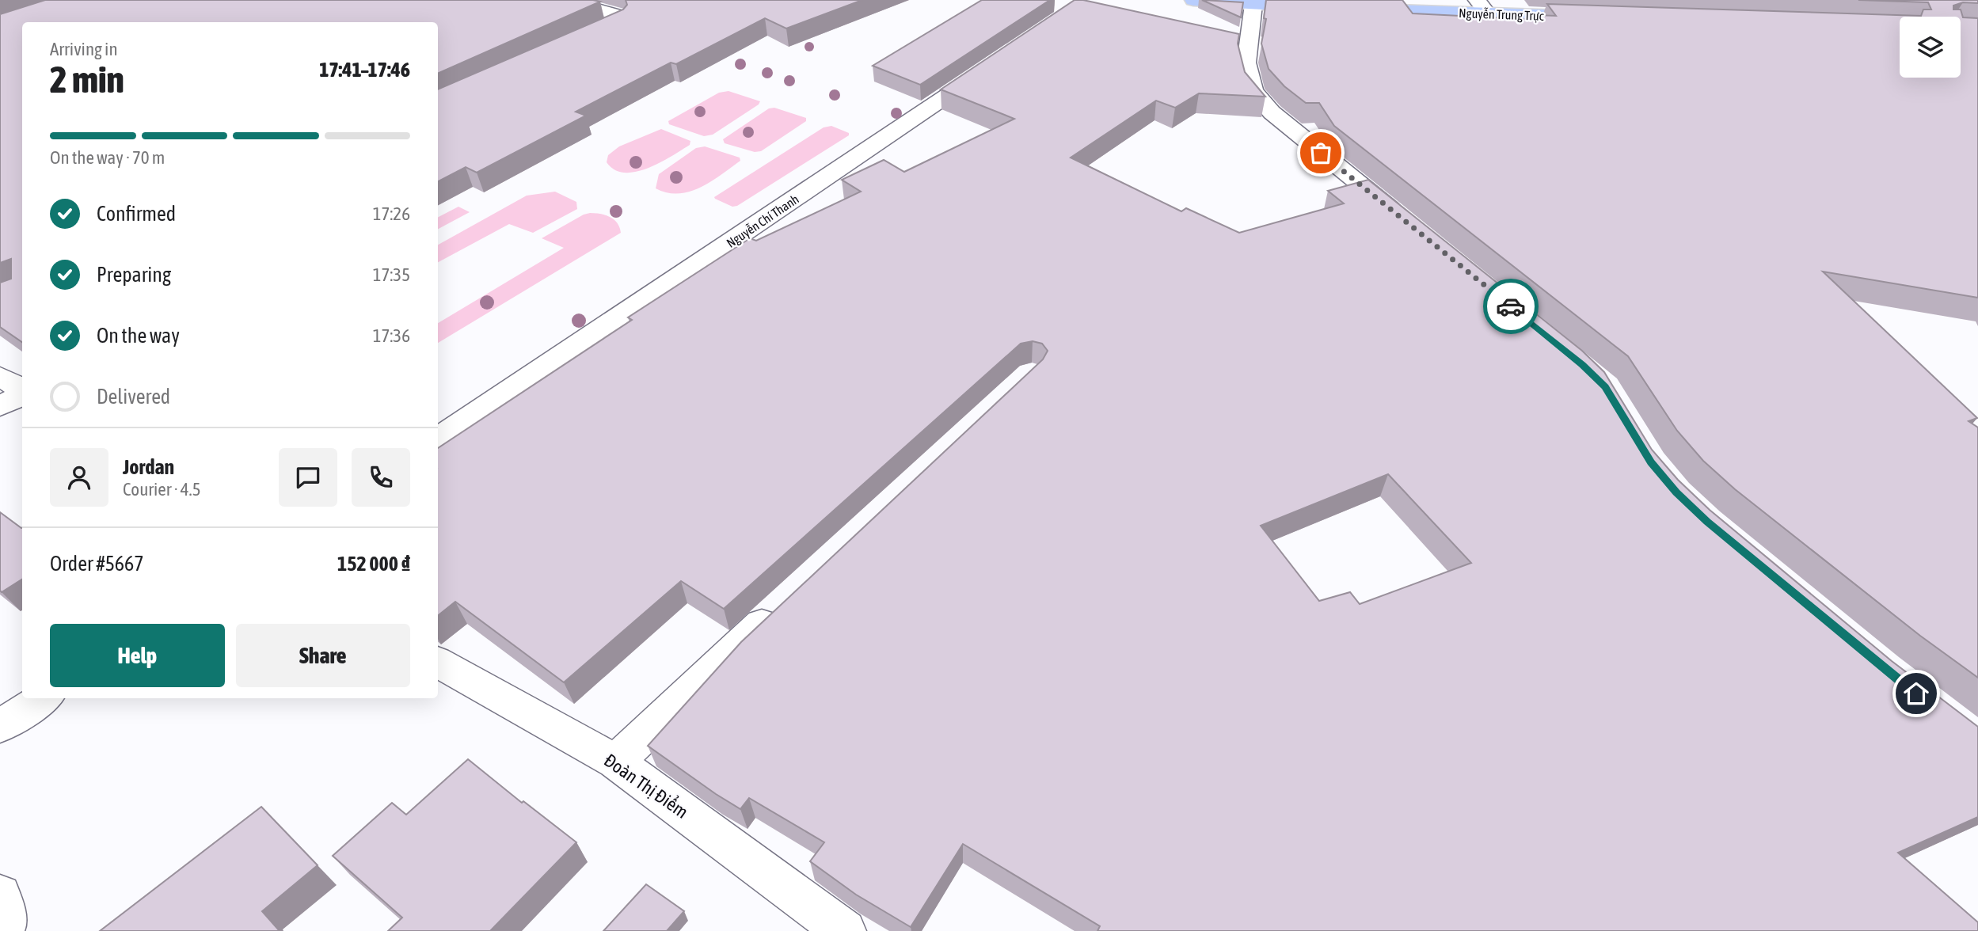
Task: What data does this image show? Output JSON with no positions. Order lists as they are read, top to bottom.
{
  "streets": {
    "main road": ["Nguyễn Trung Trực"],
    "street": ["Nguyễn Chí Thanh", "Đoàn Thị Điểm"]
  },
  "page": {
    "heading": ["2 min", "Arriving in", "17:41–17:46"],
    "panel": [
      "Jordan",
      "Courier · 4.5",
      "Order #5667",
      "152 000 ₫"
    ],
    "bar": "On the way · 70 m",
    "list": [
      ["Confirmed", "17:26"],
      ["Preparing", "17:35"],
      ["On the way", "17:36"],
      "Delivered"
    ],
    "buttons": ["Help", "Share"]
  }
}
